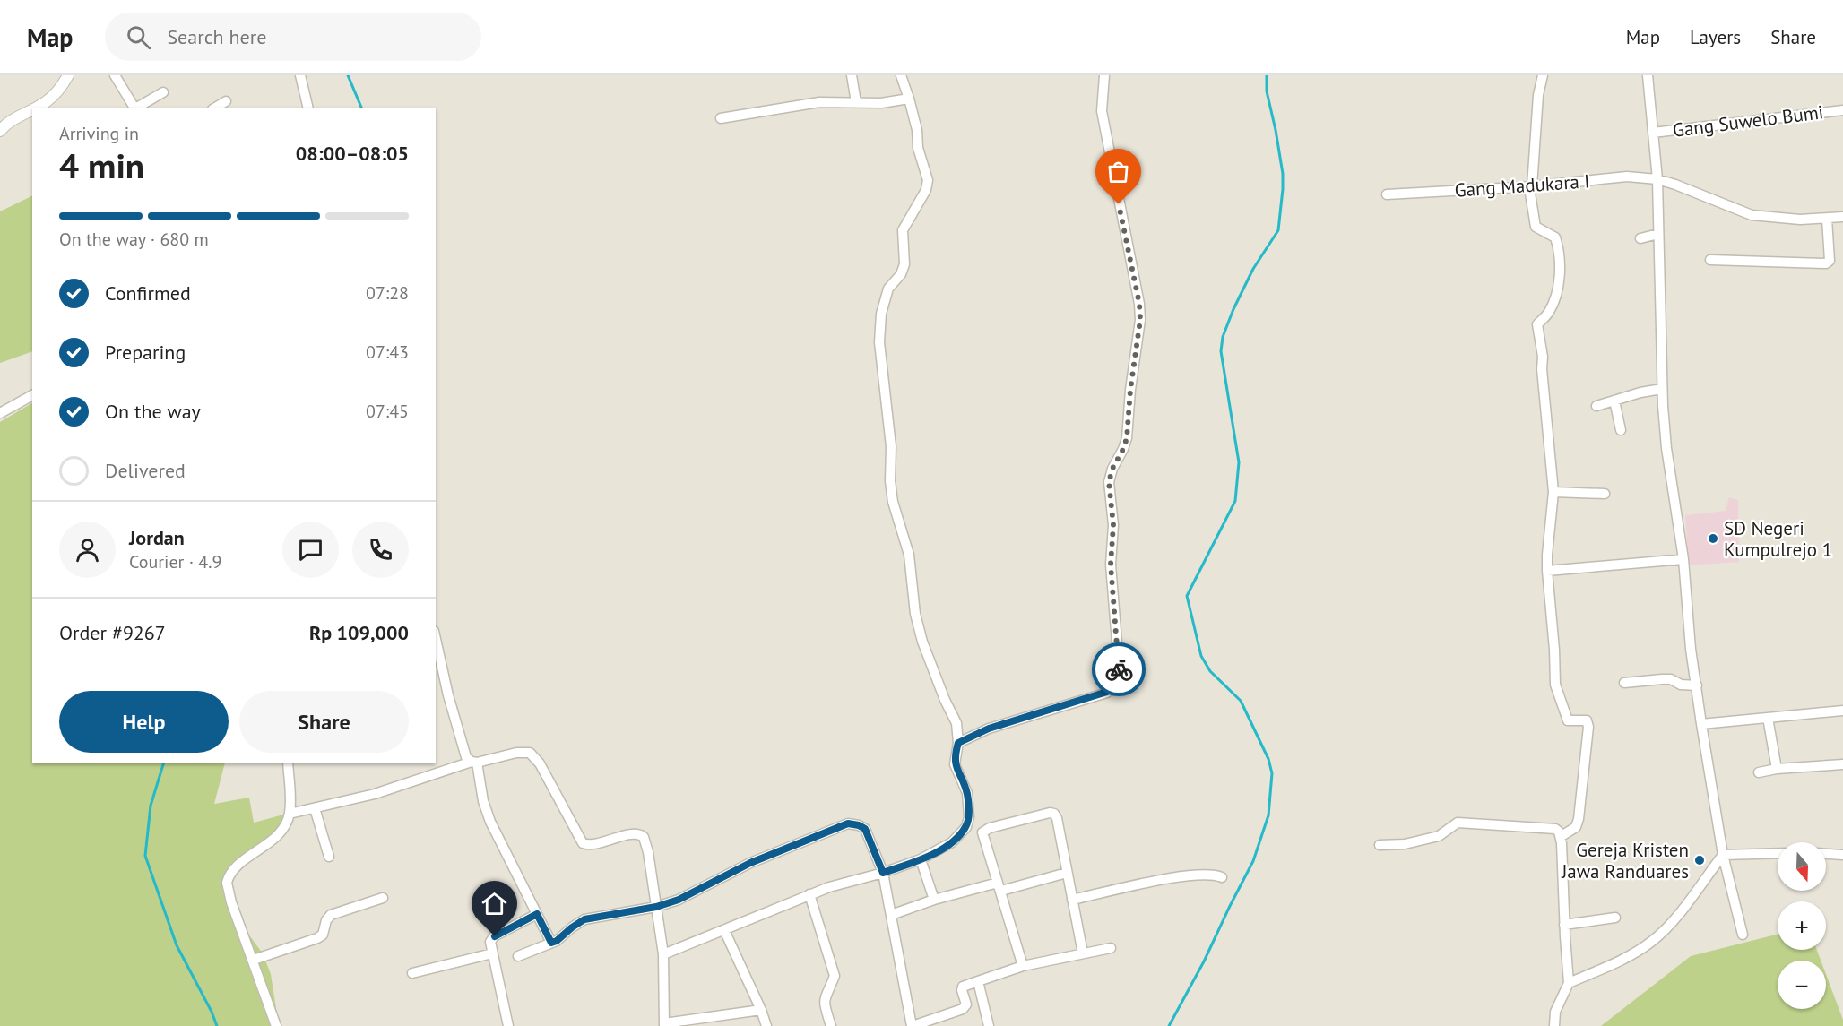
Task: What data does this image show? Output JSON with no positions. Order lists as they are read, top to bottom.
{
  "streets": {
    "street": ["Gang Suwelo Bumi", "Gang Madukara I"]
  },
  "places": ["SD Negeri Kumpulrejo 1", "Gereja Kristen Jawa Randuares"],
  "north": "bottom",
  "page": {
    "header": "Map",
    "search": "Search here",
    "nav": ["Map", "Layers", "Share"],
    "heading": ["4 min", "Arriving in", "08:00–08:05"],
    "panel": [
      "Jordan",
      "Courier · 4.9",
      "Order #9267",
      "Rp 109,000"
    ],
    "bar": "On the way · 680 m",
    "list": [
      ["Confirmed", "07:28"],
      ["Preparing", "07:43"],
      ["On the way", "07:45"],
      "Delivered"
    ],
    "buttons": ["Help", "Share"],
    "map_buttons": ["+", "−"]
  }
}
